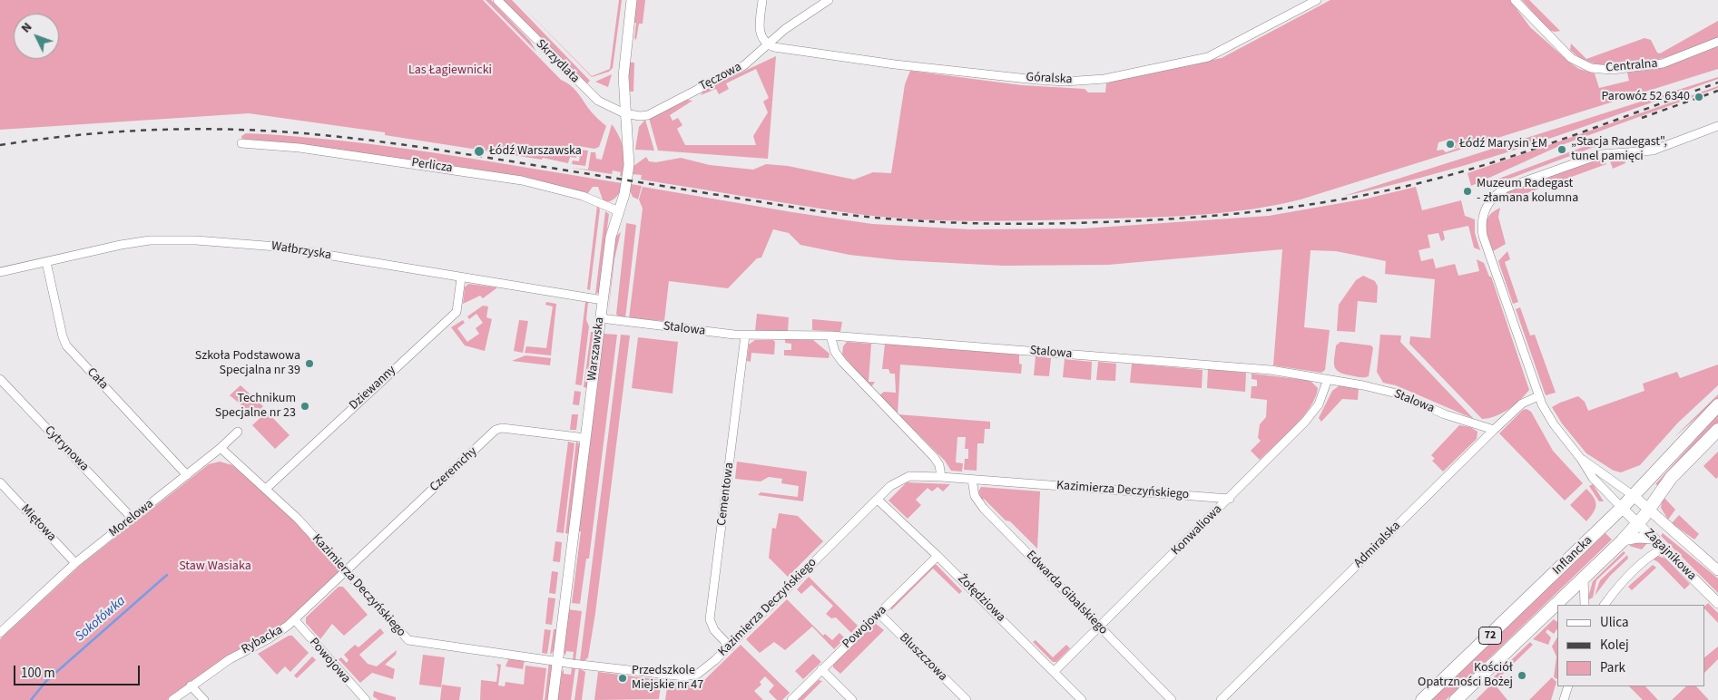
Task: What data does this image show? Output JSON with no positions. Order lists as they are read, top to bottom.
{
  "streets": {
    "main road": ["Inflancka", "72"],
    "street": [
      "Skrzydlata",
      "Centralna",
      "Tęczowa",
      "Góralska",
      "Perlicza",
      "Wałbrzyska",
      "Stalowa",
      "Warszawska",
      "Cała",
      "Dziewanny",
      "Cytrynowa",
      "Czeremchy",
      "Kazimierza Deczyńskiego",
      "Cementowa",
      "Morelowa",
      "Miętowa",
      "Konwaliowa",
      "Admiralska",
      "Zagajnikowa",
      "Edwarda Gibalskiego",
      "Żołędziowa",
      "Powojowa",
      "Rybacka",
      "Bluszczowa"
    ]
  },
  "crossings": [
    ["Skrzydlata", "Tęczowa"],
    ["Skrzydlata", "Warszawska"],
    ["Tęczowa", "Góralska"],
    ["Tęczowa", "Warszawska"],
    ["Perlicza", "Warszawska"],
    ["Wałbrzyska", "Warszawska"],
    ["Wałbrzyska", "Cała"],
    ["Wałbrzyska", "Dziewanny"],
    ["Stalowa", "Warszawska"],
    ["Stalowa", "Cementowa"],
    ["Stalowa", "Konwaliowa"],
    ["Stalowa", "Admiralska"],
    ["Warszawska", "Czeremchy"],
    ["Warszawska", "Kazimierza Deczyńskiego"],
    ["Cała", "Morelowa"],
    ["Dziewanny", "Kazimierza Deczyńskiego"],
    ["Cytrynowa", "Morelowa"],
    ["Czeremchy", "Kazimierza Deczyńskiego"],
    ["Czeremchy", "Rybacka"],
    ["Kazimierza Deczyńskiego", "Cementowa"],
    ["Kazimierza Deczyńskiego", "Konwaliowa"],
    ["Kazimierza Deczyńskiego", "Edwarda Gibalskiego"],
    ["Kazimierza Deczyńskiego", "Żołędziowa"],
    ["Kazimierza Deczyńskiego", "Rybacka"],
    ["Morelowa", "Miętowa"],
    ["Konwaliowa", "Edwarda Gibalskiego"],
    ["Konwaliowa", "Żołędziowa"],
    ["Zagajnikowa", "Inflancka"],
    ["Żołędziowa", "Powojowa"],
    ["Powojowa", "Rybacka"],
    ["Powojowa", "Bluszczowa"]
  ],
  "water": ["Sokołówka"],
  "parks": ["Las Łagiewnicki", "Staw Wasiaka"],
  "places": [
    "Parowóz 52 6340",
    "Łódź Marysin ŁM",
    "„Stacja Radegast\", tunel pamięci",
    "Łódź Warszawska",
    "Muzeum Radegast - złamana kolumna",
    "Szkoła Podstawowa Specjalna nr 39",
    "Technikum Specjalne nr 23",
    "Kościół Opatrzności Bożej",
    "Przedszkole Miejskie nr 47"
  ],
  "legend": ["Ulica", "Kolej", "Park"],
  "scale_bar": "100 m",
  "north": "top left"
}
